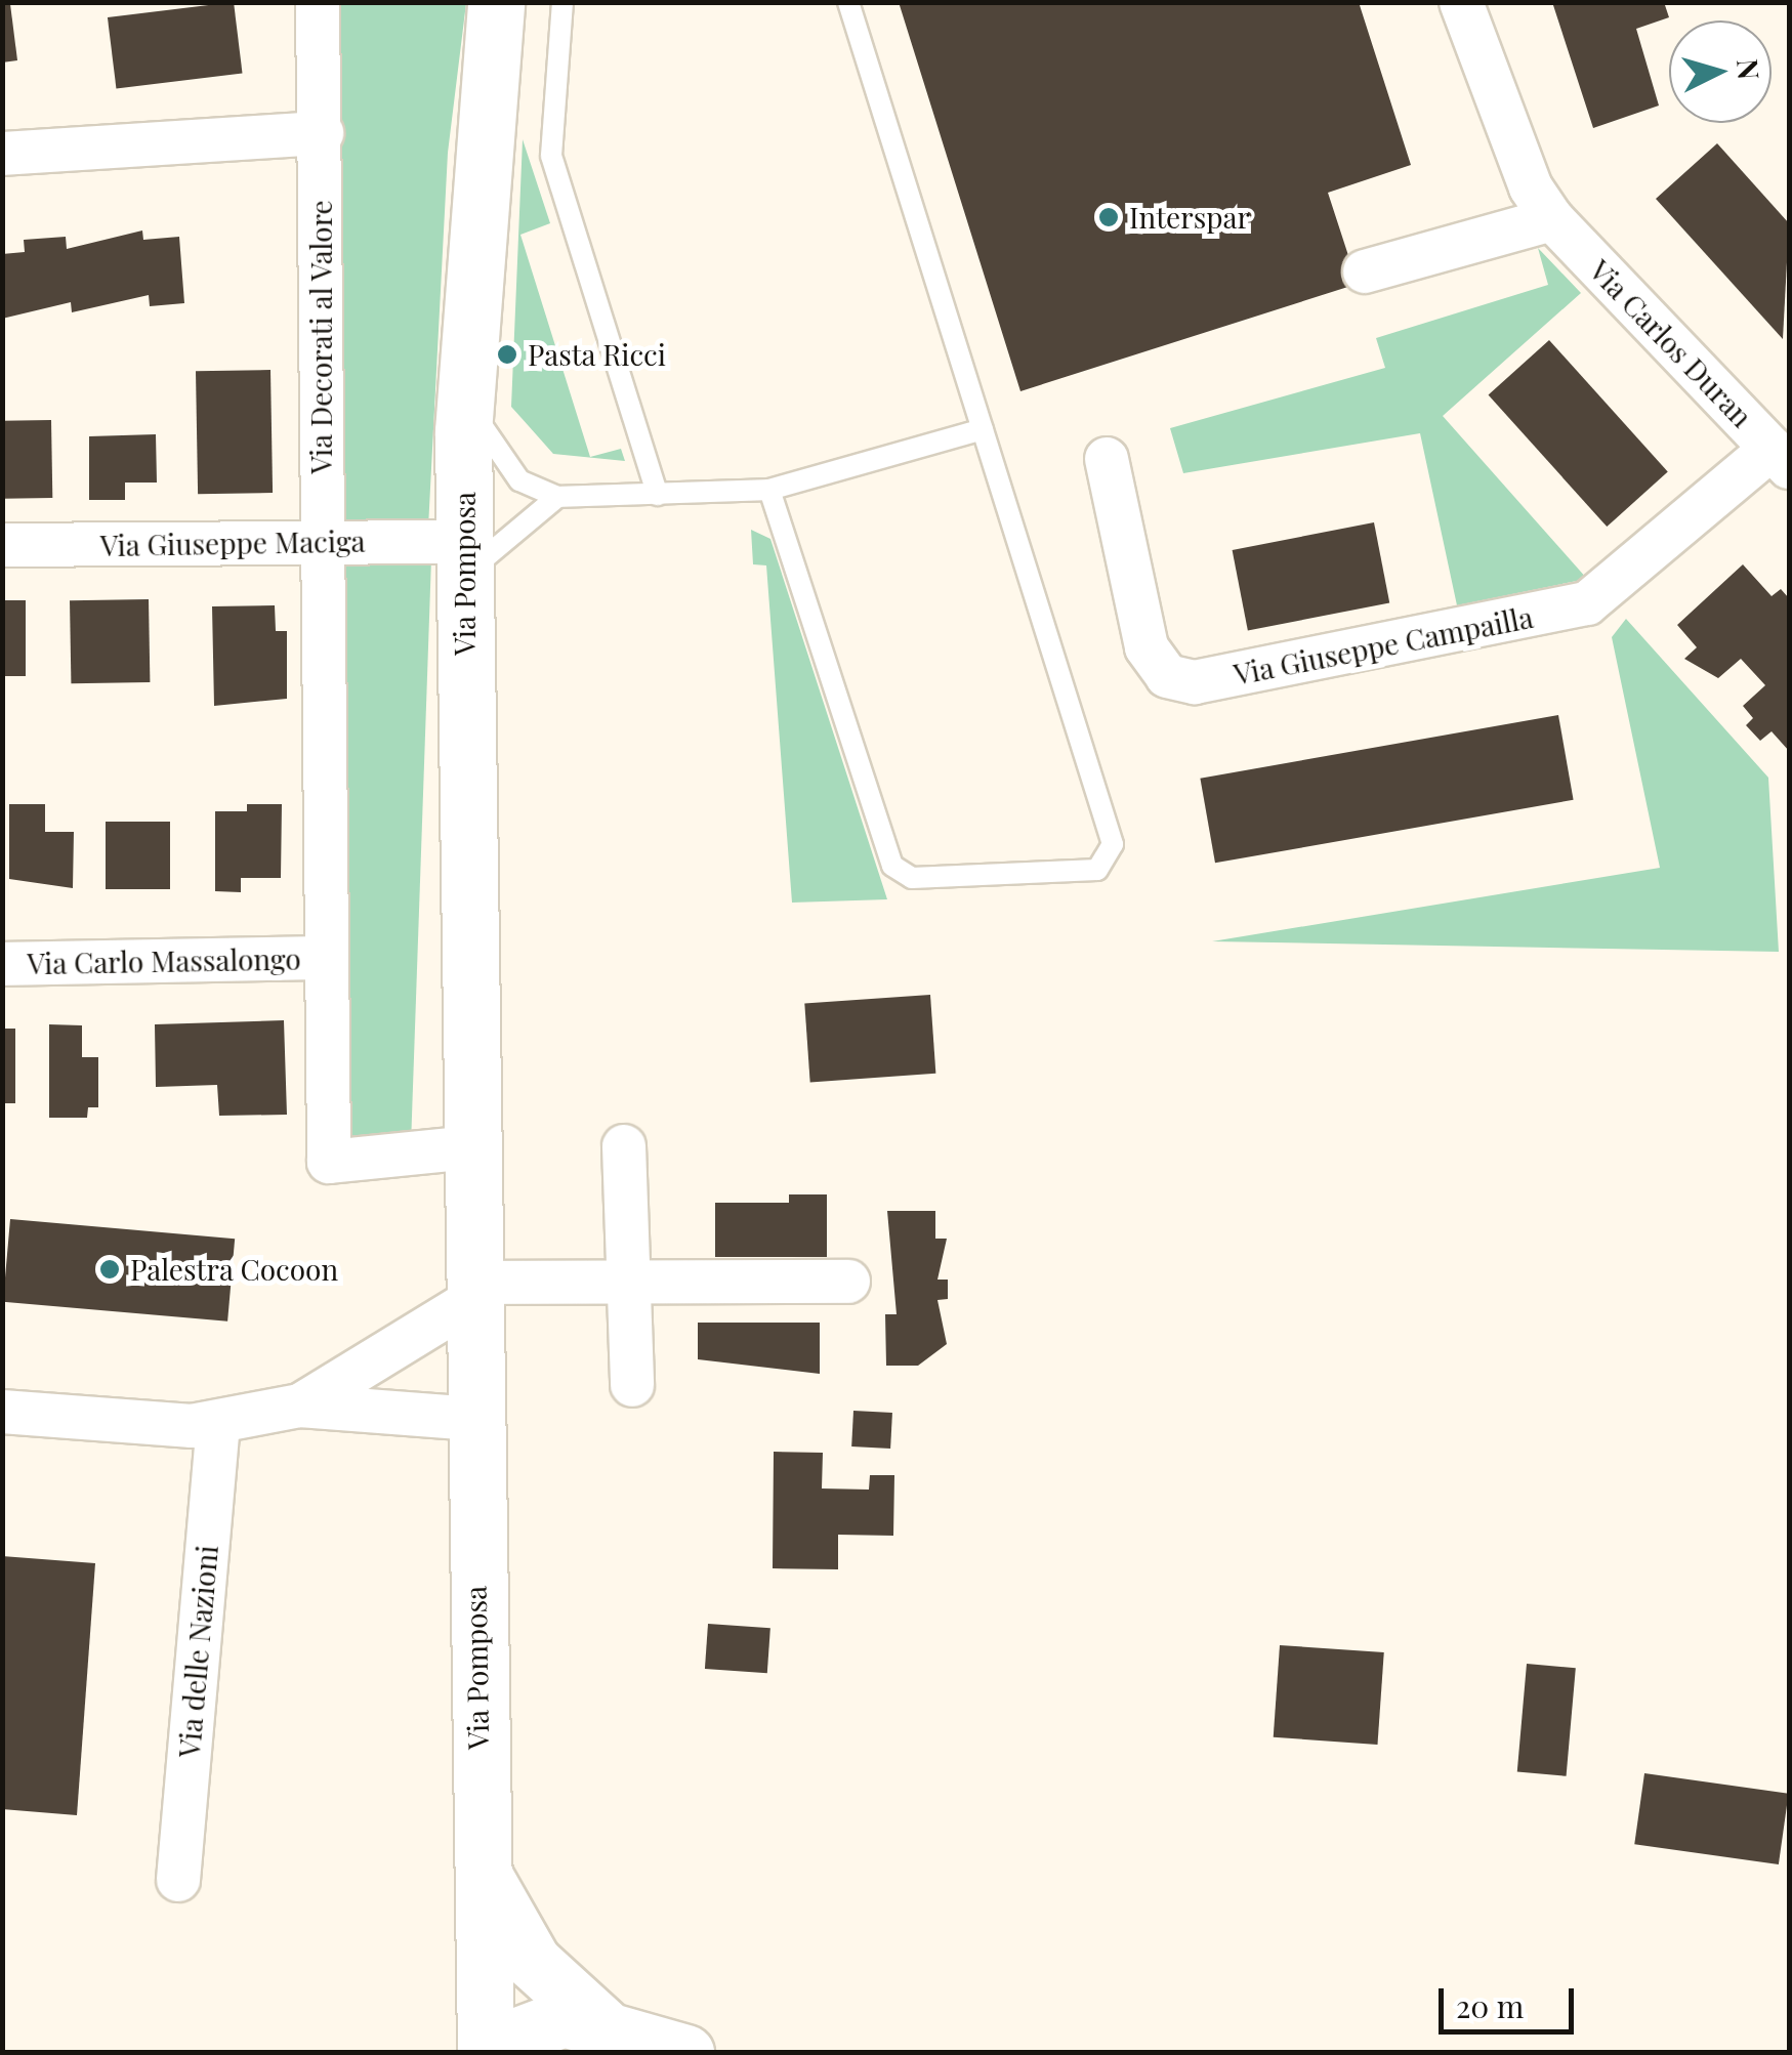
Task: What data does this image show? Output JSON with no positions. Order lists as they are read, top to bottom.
{
  "streets": {
    "main road": ["Via Pomposa"],
    "street": [
      "Via Decorati al Valore",
      "Via Carlos Duran",
      "Via Giuseppe Maciga",
      "Via Giuseppe Campailla",
      "Via Carlo Massalongo",
      "Via delle Nazioni"
    ]
  },
  "crossings": [
    ["Via Decorati al Valore", "Via Giuseppe Maciga"],
    ["Via Carlos Duran", "Via Giuseppe Campailla"],
    ["Via Giuseppe Maciga", "Via Pomposa"]
  ],
  "places": ["Interspar", "Pasta Ricci", "Palestra Cocoon"],
  "scale_bar": "20 m",
  "north": "right"
}
